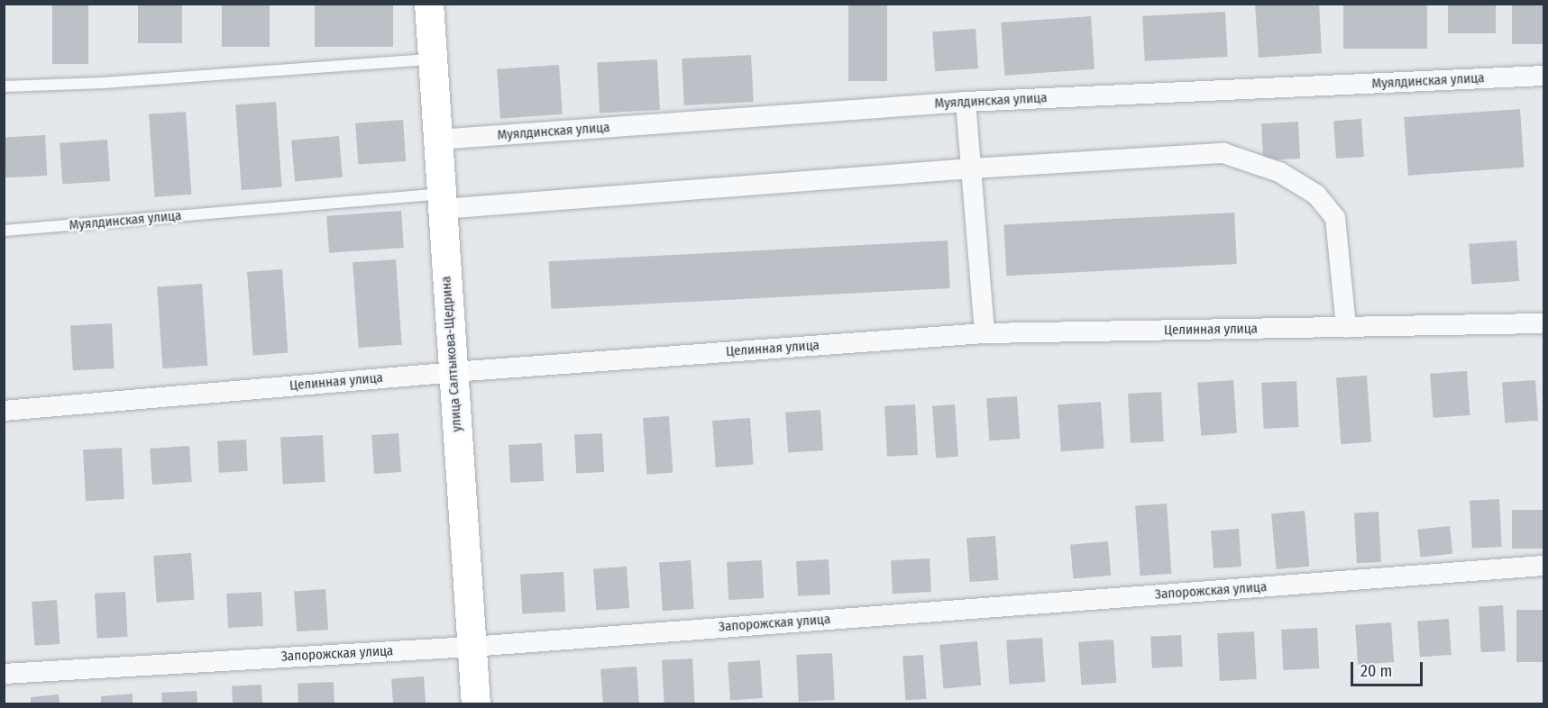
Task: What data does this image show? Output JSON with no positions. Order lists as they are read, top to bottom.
{
  "streets": {
    "street": [
      "Муялдинская улица",
      "Целинная улица",
      "улица Салтыкова-Щедрина",
      "Запорожская улица"
    ]
  },
  "crossings": [
    ["Муялдинская улица", "улица Салтыкова-Щедрина"],
    ["Целинная улица", "улица Салтыкова-Щедрина"],
    ["улица Салтыкова-Щедрина", "Запорожская улица"]
  ],
  "scale_bar": "20 m"
}
